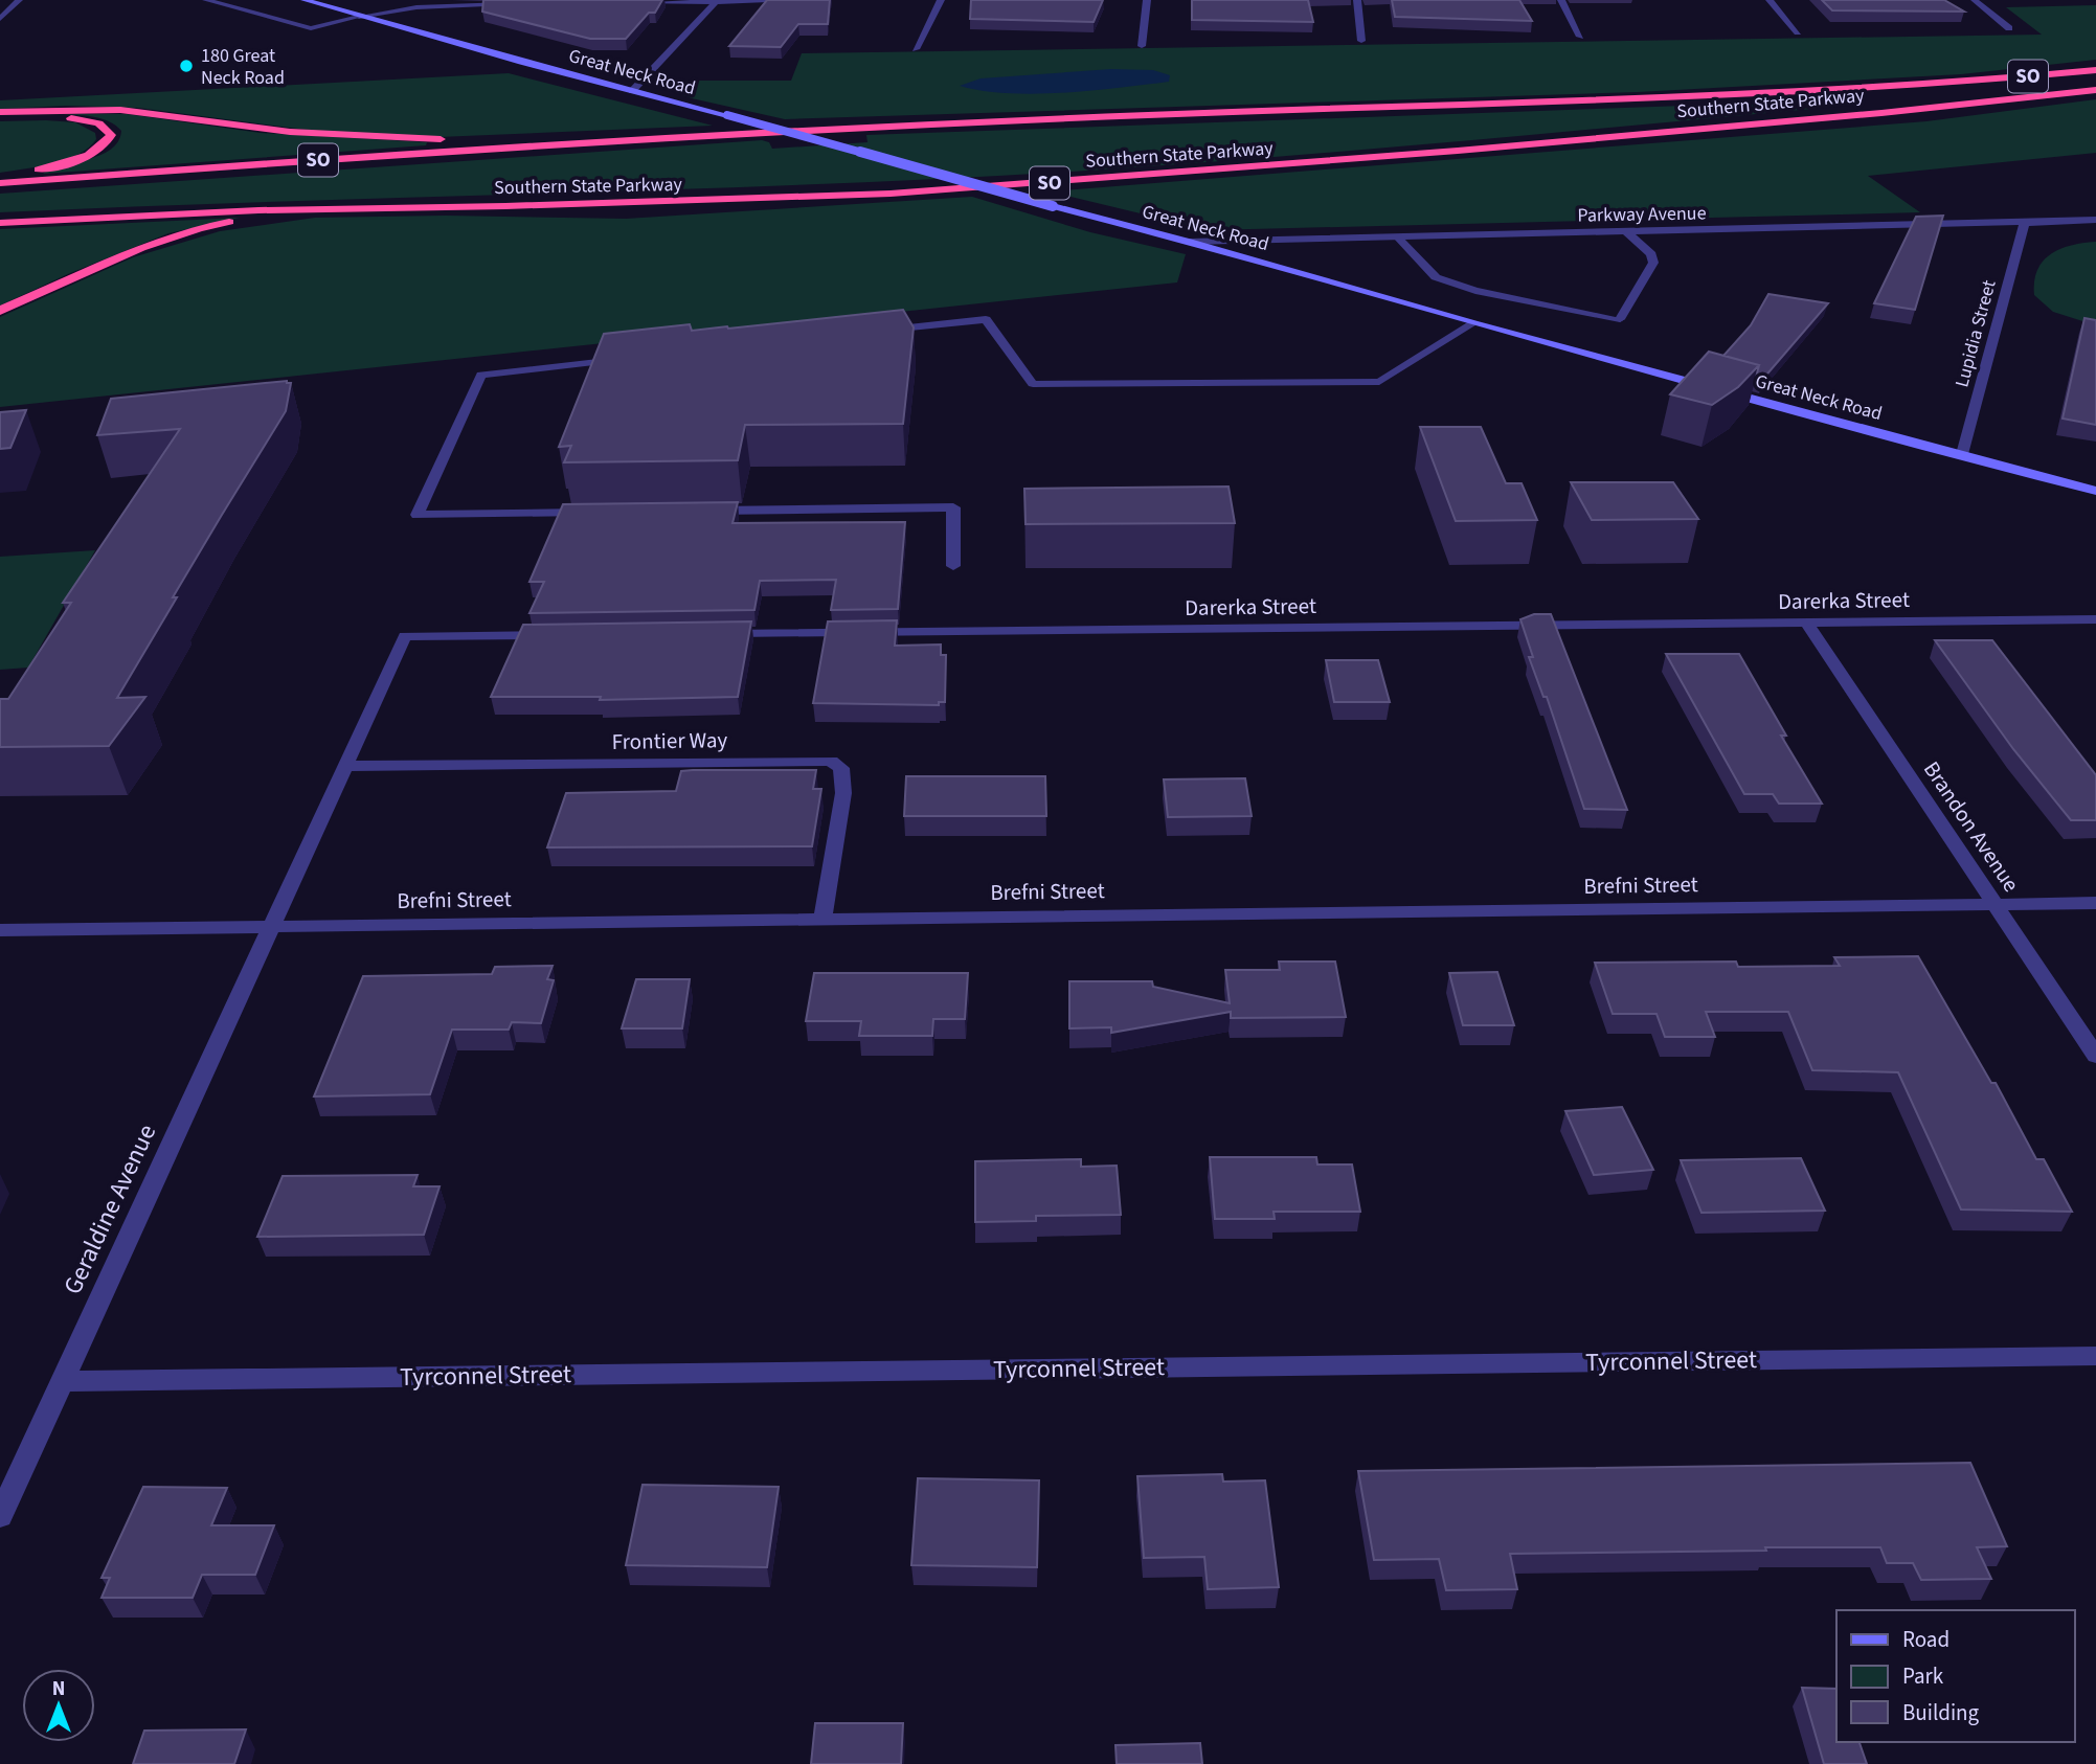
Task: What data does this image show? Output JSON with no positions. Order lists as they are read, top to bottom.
{
  "streets": {
    "highway": ["SO", "Southern State Parkway"],
    "main road": ["Great Neck Road"],
    "street": [
      "Parkway Avenue",
      "Lupidia Street",
      "Darerka Street",
      "Frontier Way",
      "Brandon Avenue",
      "Brefni Street",
      "Geraldine Avenue",
      "Tyrconnel Street"
    ]
  },
  "crossings": [
    ["Great Neck Road", "Parkway Avenue"],
    ["Great Neck Road", "Lupidia Street"],
    ["Parkway Avenue", "Lupidia Street"],
    ["Darerka Street", "Brandon Avenue"],
    ["Frontier Way", "Brefni Street"],
    ["Brandon Avenue", "Brefni Street"],
    ["Brefni Street", "Geraldine Avenue"],
    ["Geraldine Avenue", "Tyrconnel Street"]
  ],
  "places": ["180 Great Neck Road"],
  "legend": ["Road", "Park", "Building"],
  "north": "top"
}
